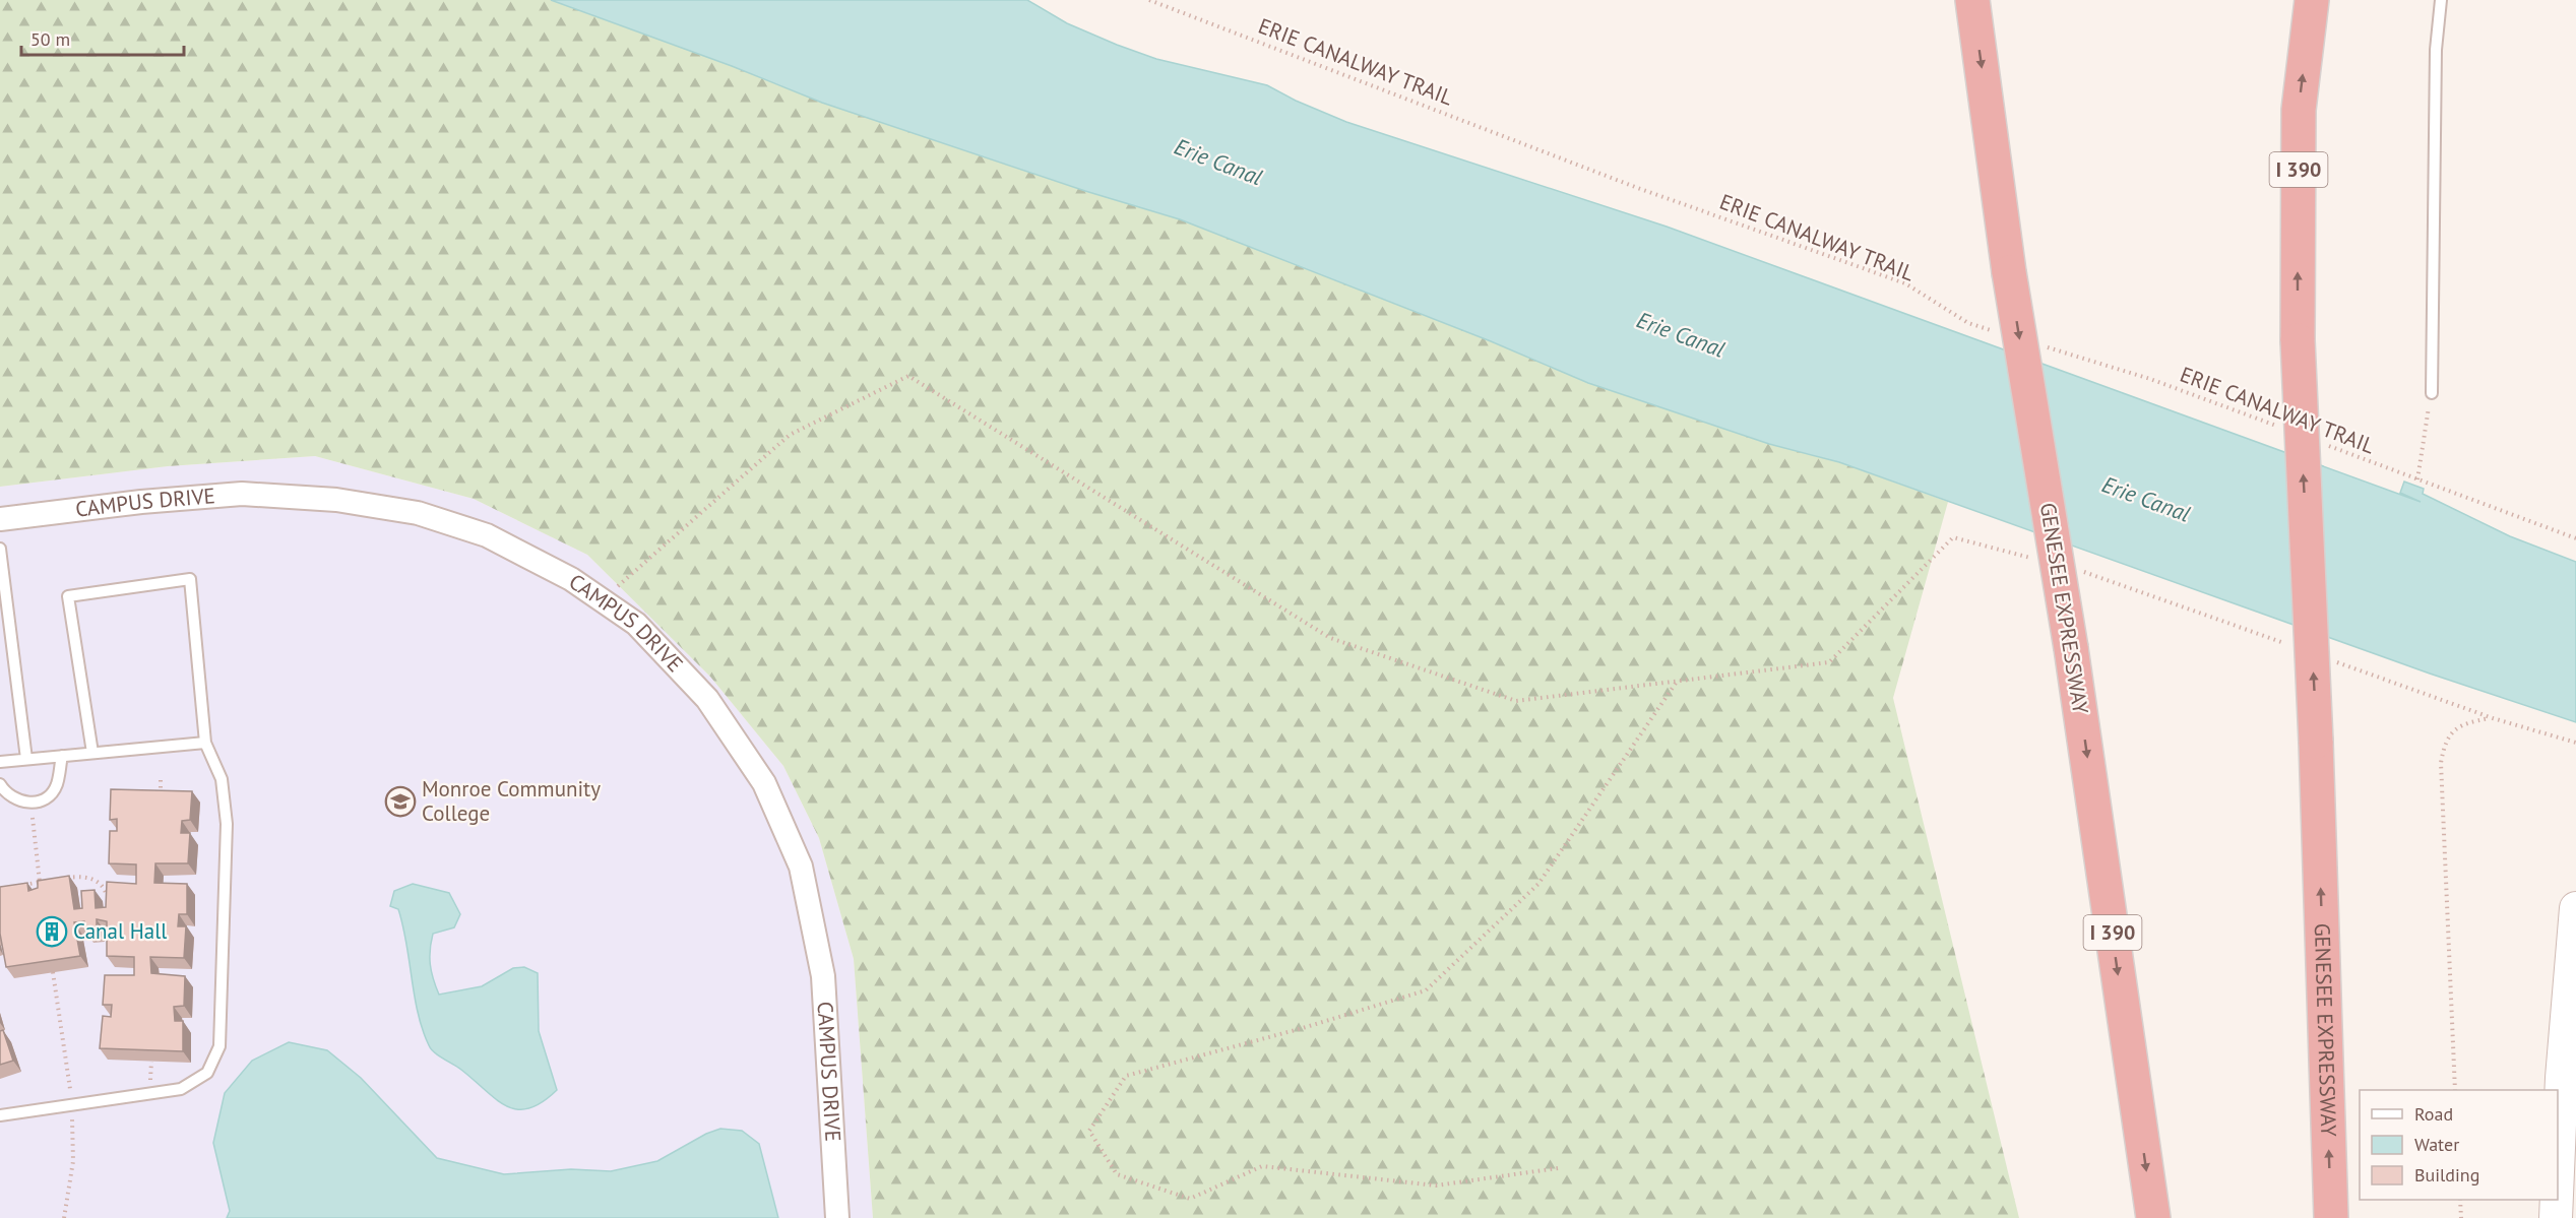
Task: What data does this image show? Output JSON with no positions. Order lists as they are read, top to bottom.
{
  "streets": {
    "highway": ["I 390", "GENESEE EXPRESSWAY"],
    "street": ["CAMPUS DRIVE"],
    "path": ["ERIE CANALWAY TRAIL"]
  },
  "water": ["Erie Canal"],
  "places": {
    "school or university": ["Monroe Community College"],
    "building": ["Canal Hall"]
  },
  "legend": ["Road", "Water", "Building"],
  "scale_bar": "50 m"
}
